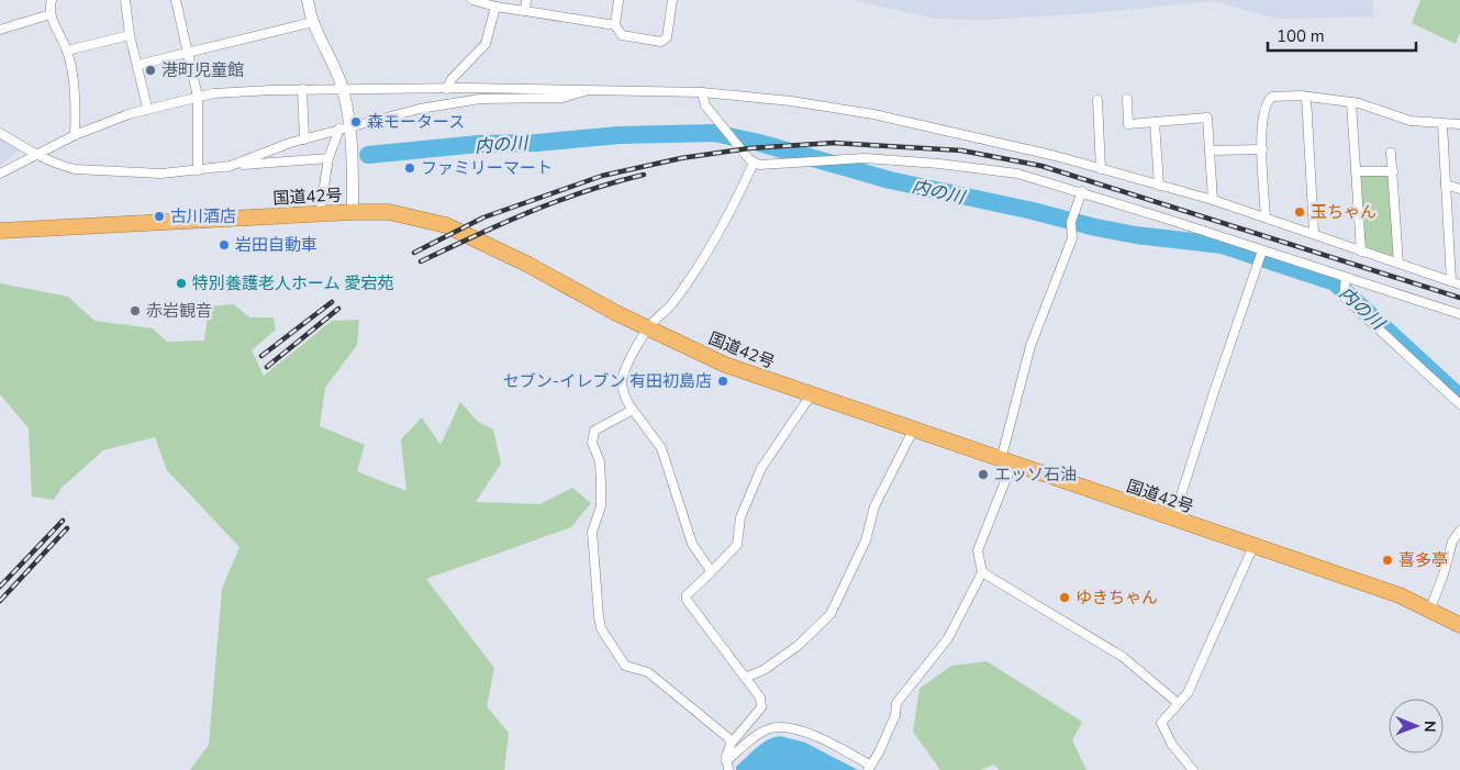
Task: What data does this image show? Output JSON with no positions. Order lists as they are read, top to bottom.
{
  "streets": {
    "highway": ["国道42号"]
  },
  "water": ["内の川"],
  "places": [
    "港町児童館",
    "森モータース",
    "ファミリーマート",
    "玉ちゃん",
    "古川酒店",
    "岩田自動車",
    "特別養護老人ホーム 愛宕苑",
    "赤岩観音",
    "セブン-イレブン 有田初島店",
    "エッソ石油",
    "喜多亭",
    "ゆきちゃん"
  ],
  "scale_bar": "100 m",
  "north": "right"
}
